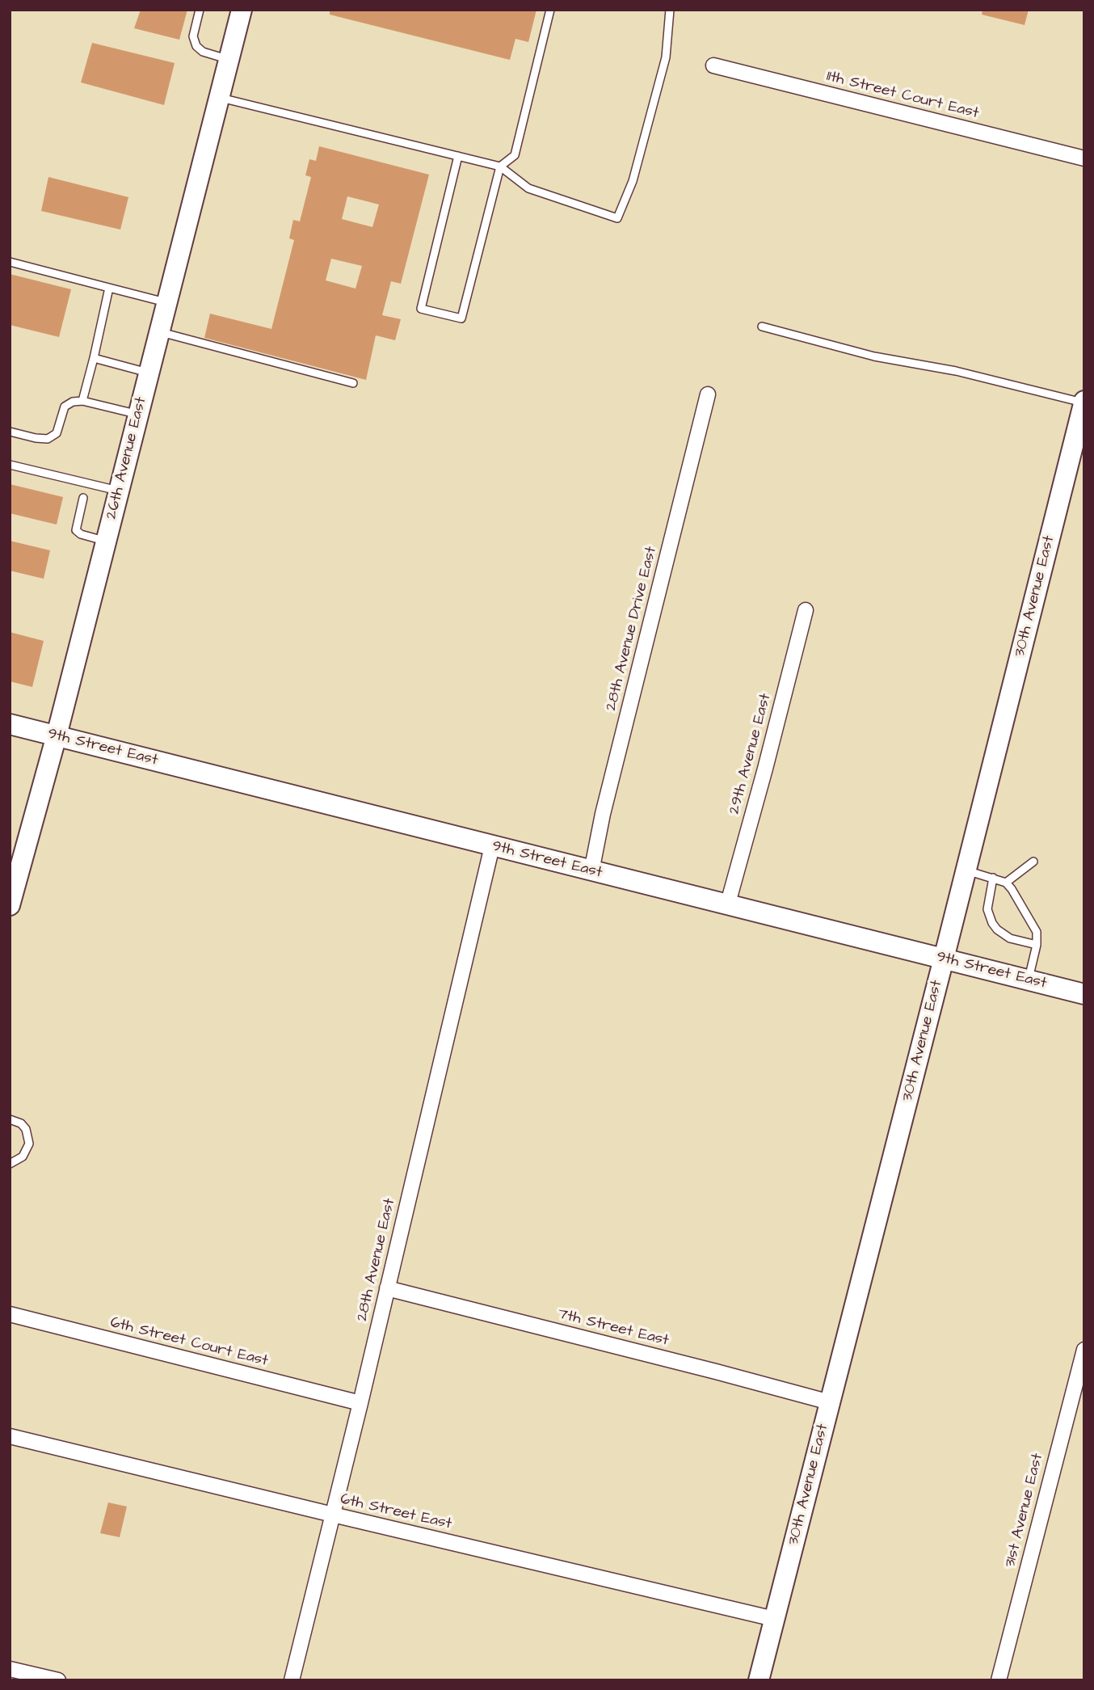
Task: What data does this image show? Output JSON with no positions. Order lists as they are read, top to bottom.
{
  "streets": {
    "street": [
      "11th Street Court East",
      "26th Avenue East",
      "30th Avenue East",
      "28th Avenue Drive East",
      "9th Street East",
      "29th Avenue East",
      "28th Avenue East",
      "7th Street East",
      "6th Street Court East",
      "31st Avenue East",
      "6th Street East"
    ]
  },
  "crossings": [
    ["26th Avenue East", "9th Street East"],
    ["30th Avenue East", "9th Street East"],
    ["30th Avenue East", "7th Street East"],
    ["30th Avenue East", "6th Street East"],
    ["28th Avenue Drive East", "9th Street East"],
    ["9th Street East", "29th Avenue East"],
    ["9th Street East", "28th Avenue East"],
    ["28th Avenue East", "7th Street East"],
    ["28th Avenue East", "6th Street Court East"],
    ["28th Avenue East", "6th Street East"]
  ]
}
